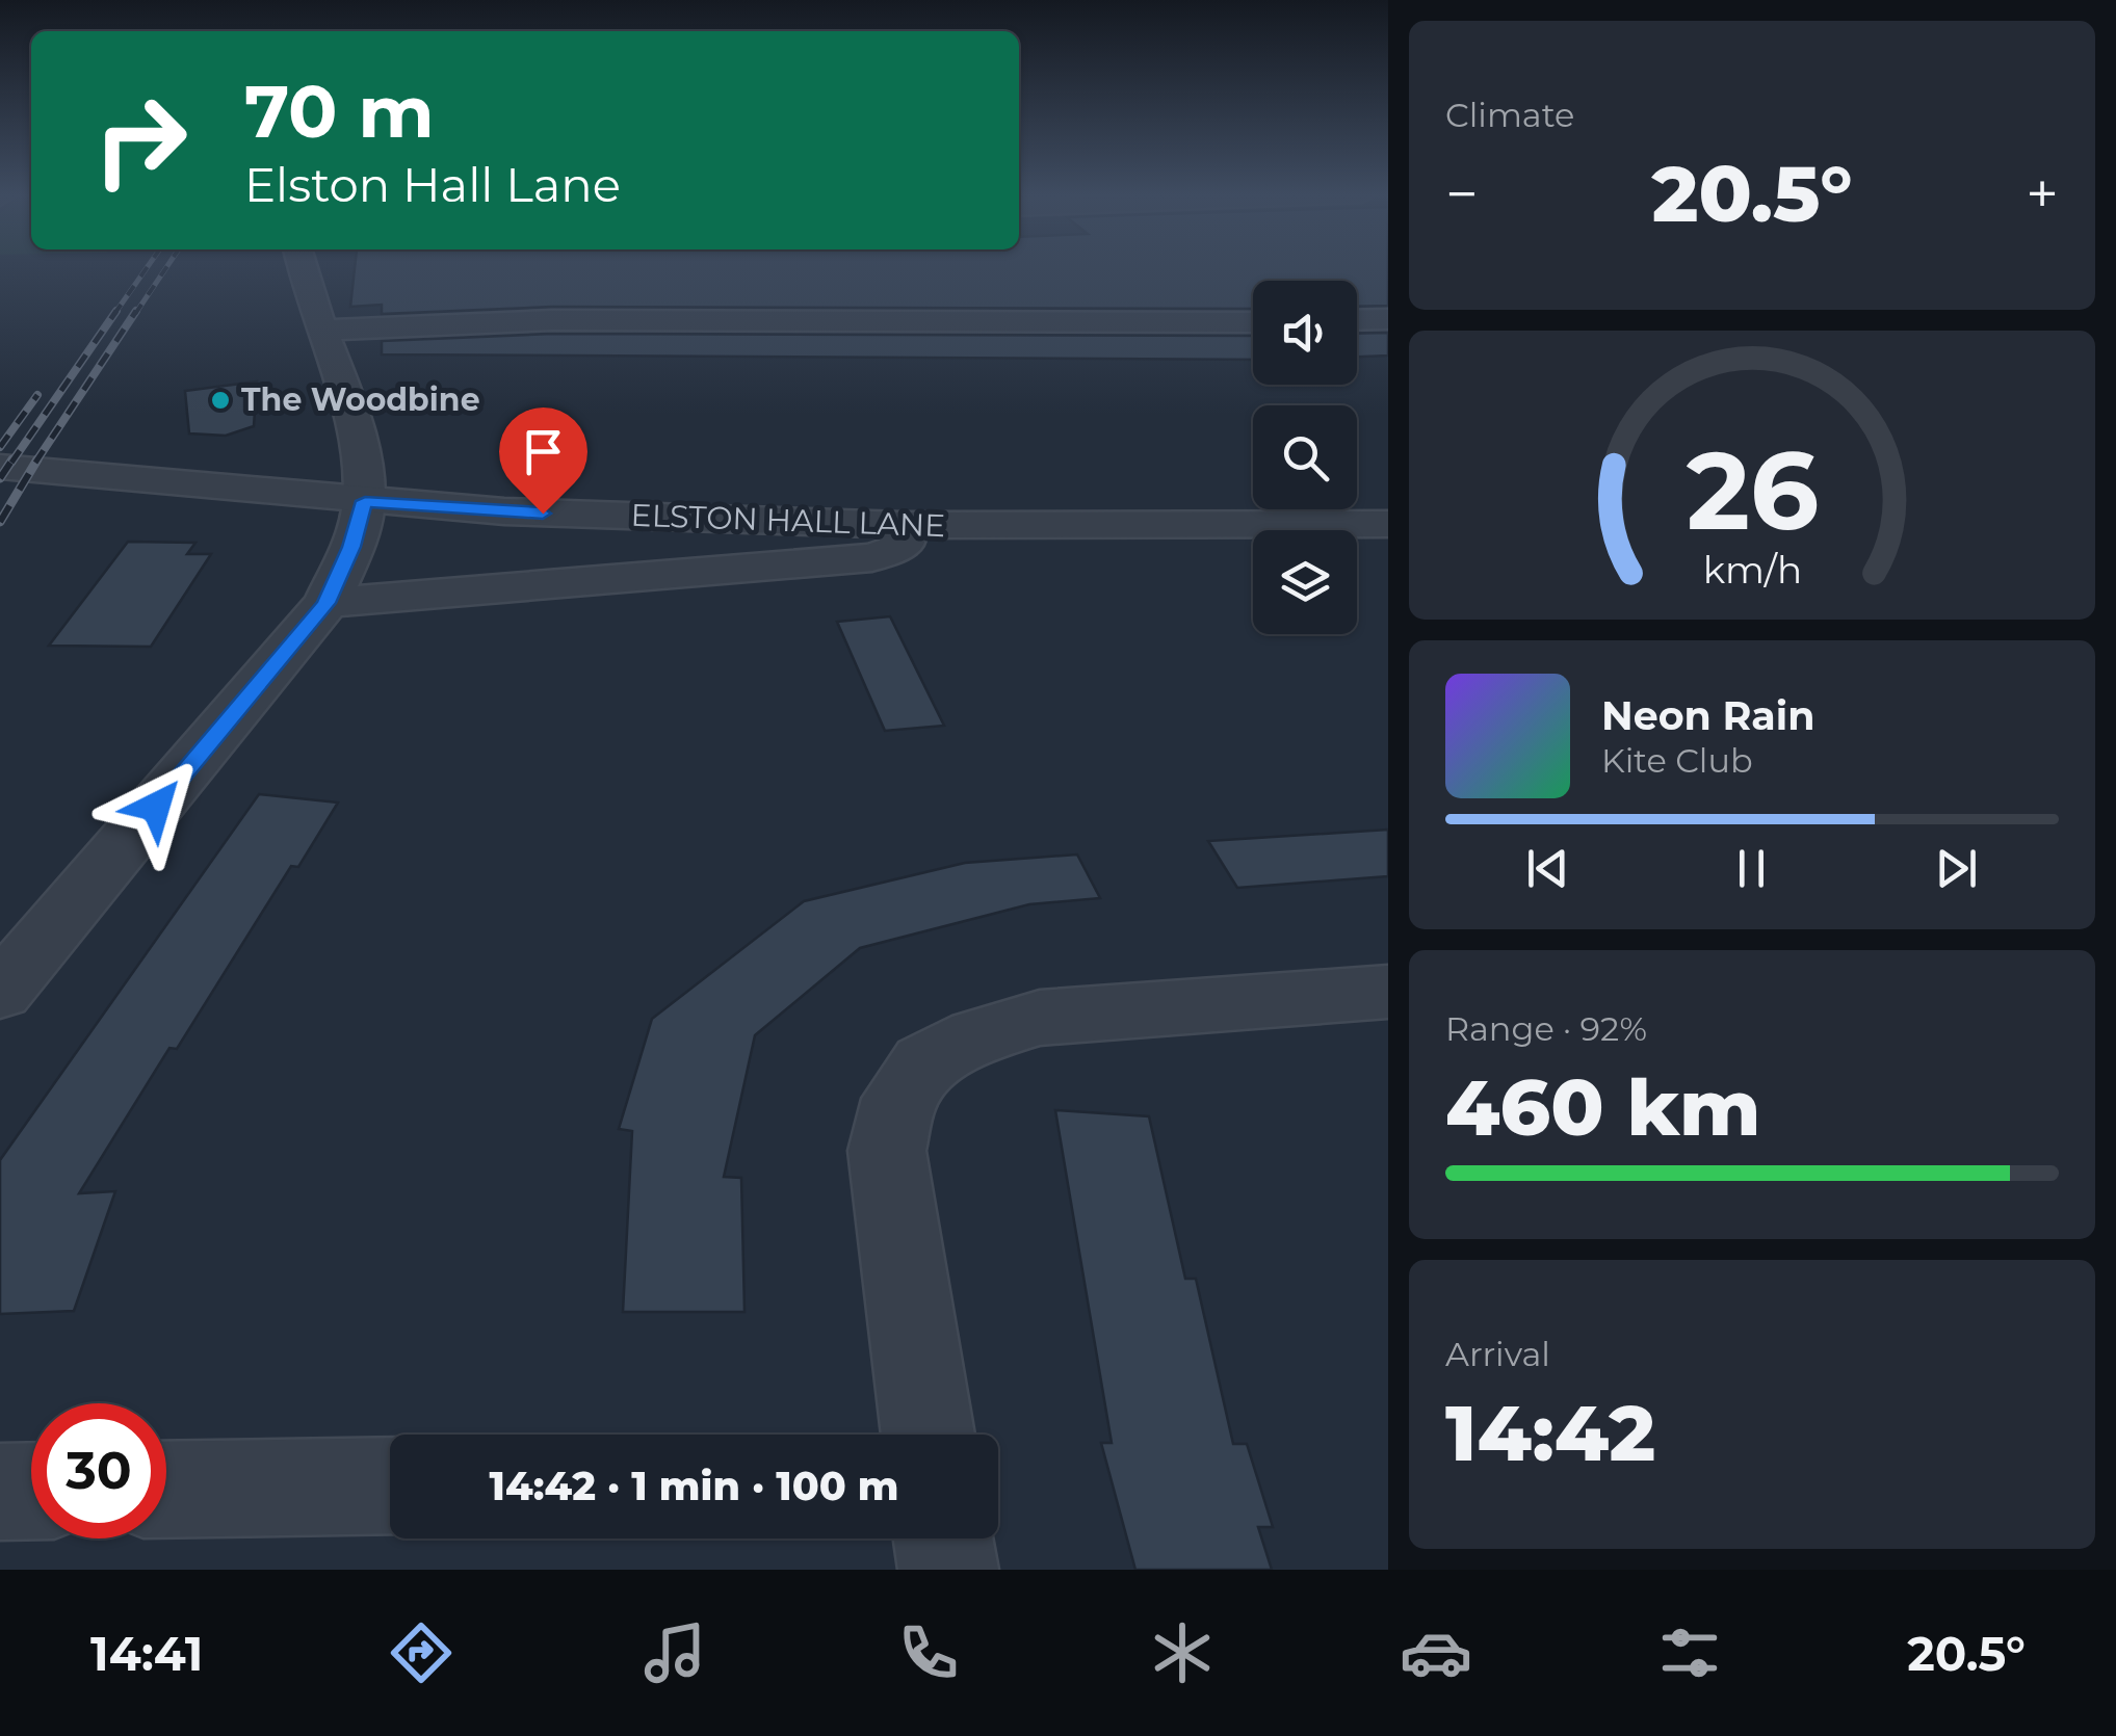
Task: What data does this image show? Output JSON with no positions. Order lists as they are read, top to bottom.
{
  "streets": {
    "street": ["ELSTON HALL LANE"]
  },
  "places": ["The Woodbine"],
  "page": {
    "tile": [
      "Climate",
      ["Range · 92%", "460 km"],
      ["Arrival", "14:42"]
    ],
    "turn": ["70 m", "Elston Hall Lane"],
    "heat": ["−", "20.5°", "+"],
    "song": ["Neon Rain", "Kite Club"],
    "limit": "30",
    "trip": "14:42 · 1 min · 100 m",
    "tabs": ["14:41", "20.5°"],
    "gauge": ["26", "km/h"]
  }
}
